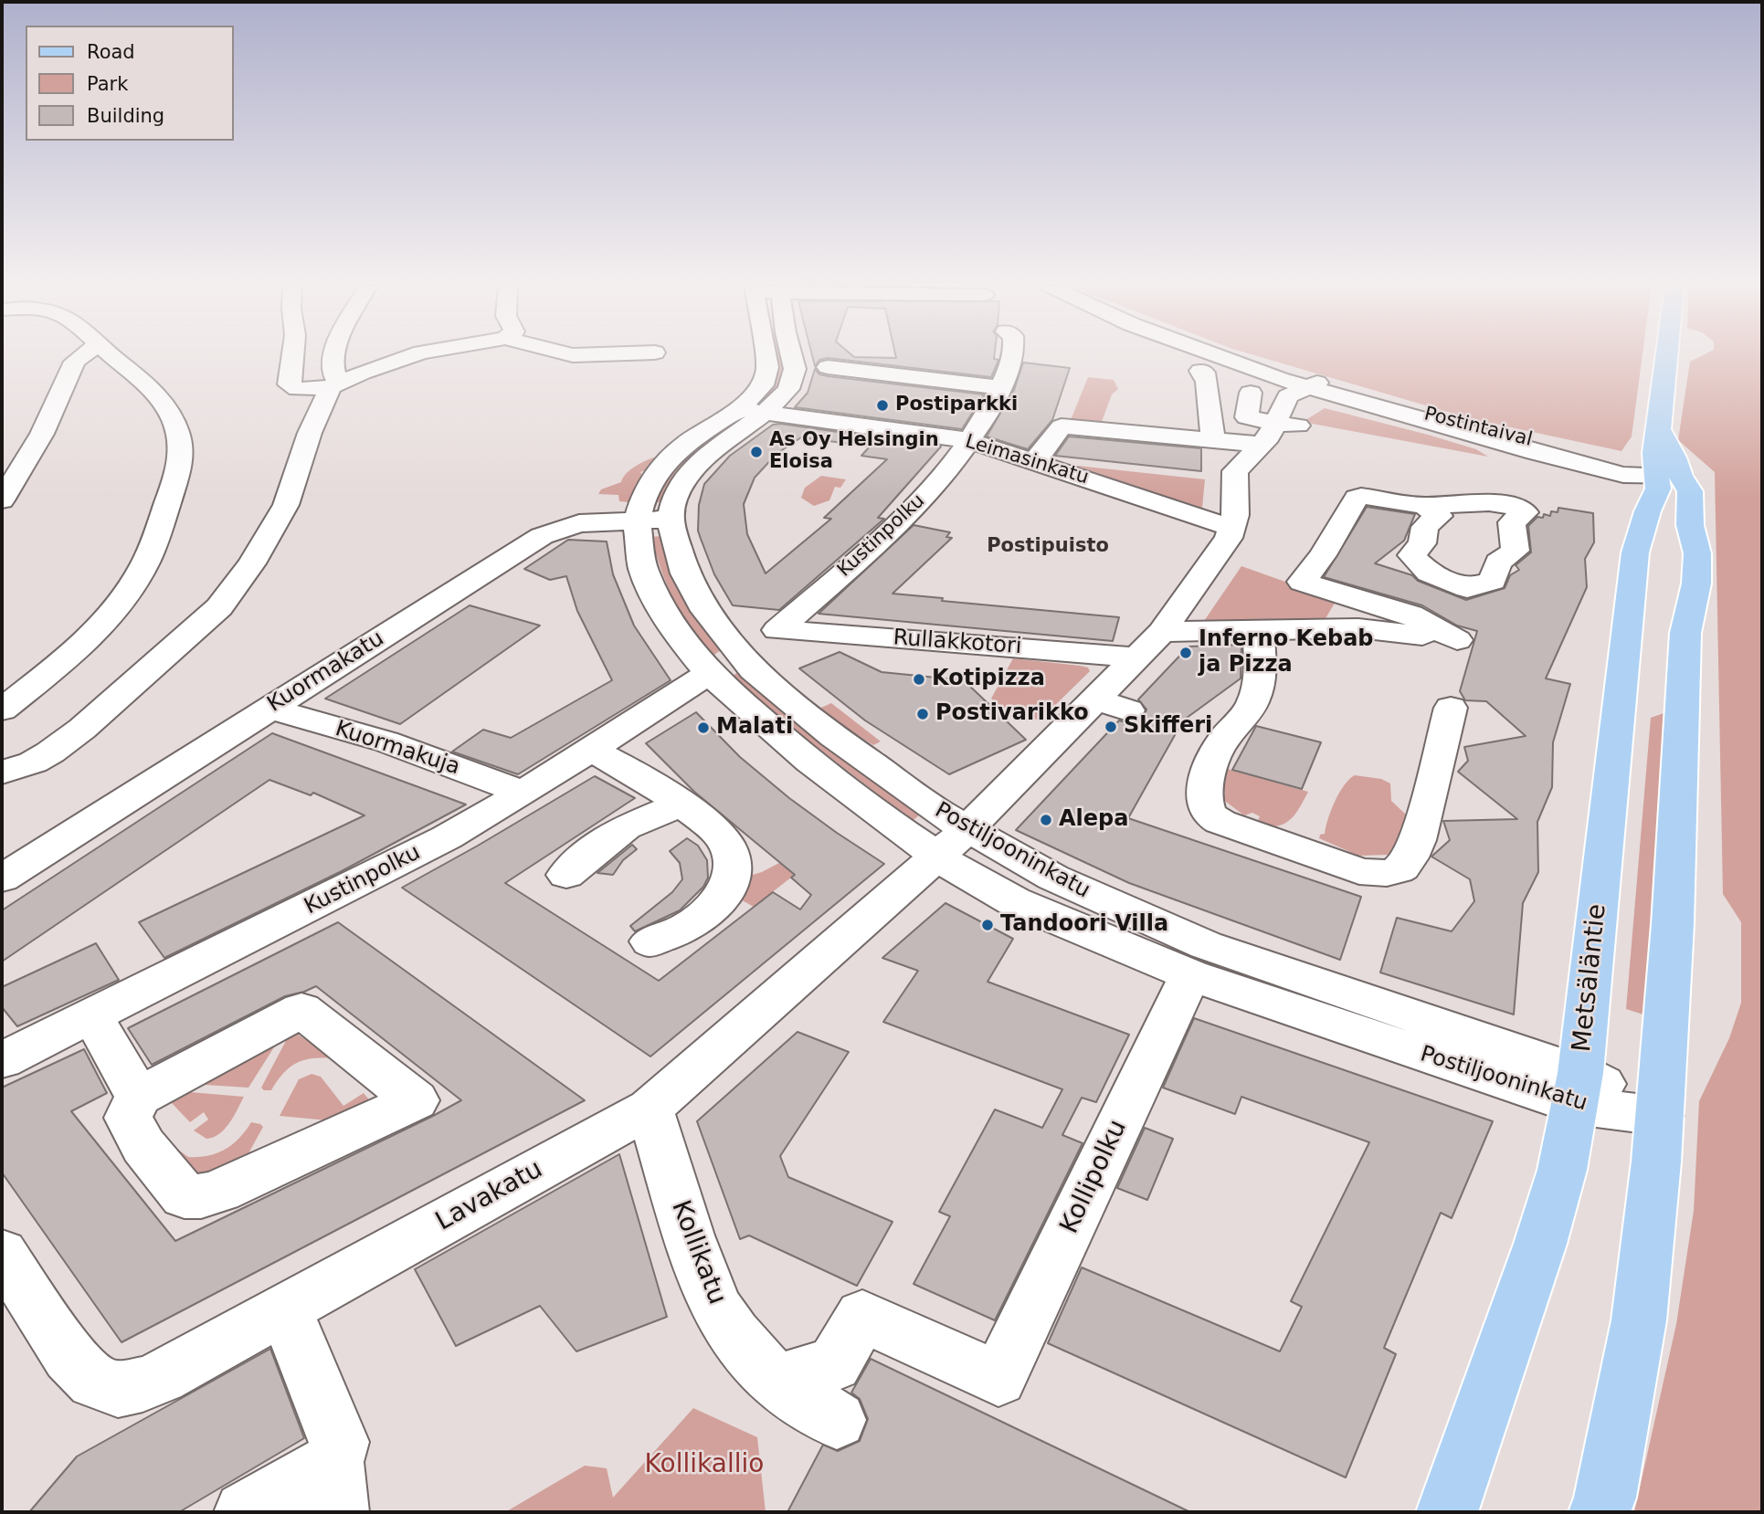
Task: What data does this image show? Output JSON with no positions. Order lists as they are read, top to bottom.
{
  "streets": {
    "main road": ["Metsäläntie"],
    "street": [
      "Postintaival",
      "Leimasinkatu",
      "Kustinpolku",
      "Rullakkotori",
      "Kuormakatu",
      "Kuormakuja",
      "Postiljooninkatu",
      "Kollipolku",
      "Lavakatu",
      "Kollikatu"
    ]
  },
  "crossings": [
    ["Postintaival", "Metsäläntie"],
    ["Leimasinkatu", "Kustinpolku"],
    ["Leimasinkatu", "Postiljooninkatu"],
    ["Leimasinkatu", "Lavakatu"],
    ["Kustinpolku", "Rullakkotori"],
    ["Kustinpolku", "Kuormakuja"],
    ["Kustinpolku", "Postiljooninkatu"],
    ["Rullakkotori", "Lavakatu"],
    ["Kuormakatu", "Kuormakuja"],
    ["Kuormakatu", "Postiljooninkatu"],
    ["Postiljooninkatu", "Metsäläntie"],
    ["Postiljooninkatu", "Kollipolku"],
    ["Postiljooninkatu", "Lavakatu"],
    ["Kollipolku", "Kollikatu"],
    ["Lavakatu", "Kollikatu"]
  ],
  "districts": ["Postipuisto"],
  "parks": ["Kollikallio"],
  "places": [
    "Postiparkki",
    "As Oy Helsingin Eloisa",
    "Inferno Kebab ja Pizza",
    "Kotipizza",
    "Postivarikko",
    "Skifferi",
    "Malati",
    "Alepa",
    "Tandoori Villa"
  ],
  "legend": ["Road", "Park", "Building"]
}
